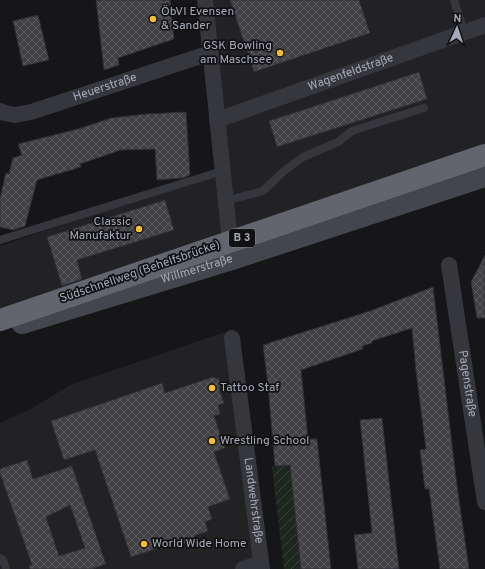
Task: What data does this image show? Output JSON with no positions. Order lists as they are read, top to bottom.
{
  "streets": {
    "highway": ["B 3", "Südschnellweg (Behelfsbrücke)"],
    "main road": ["Willmerstraße"],
    "street": [
      "Wagenfeldstraße",
      "Heuerstraße",
      "Pagenstraße",
      "Landwehrstraße"
    ]
  },
  "crossings": [
    ["Willmerstraße", "Südschnellweg (Behelfsbrücke)"]
  ],
  "places": [
    "ÖbVI Evensen & Sander",
    "GSK Bowling am Maschsee",
    "Classic Manufaktur",
    "Tattoo Staf",
    "Wrestling School",
    "World Wide Home"
  ],
  "north": "top"
}
